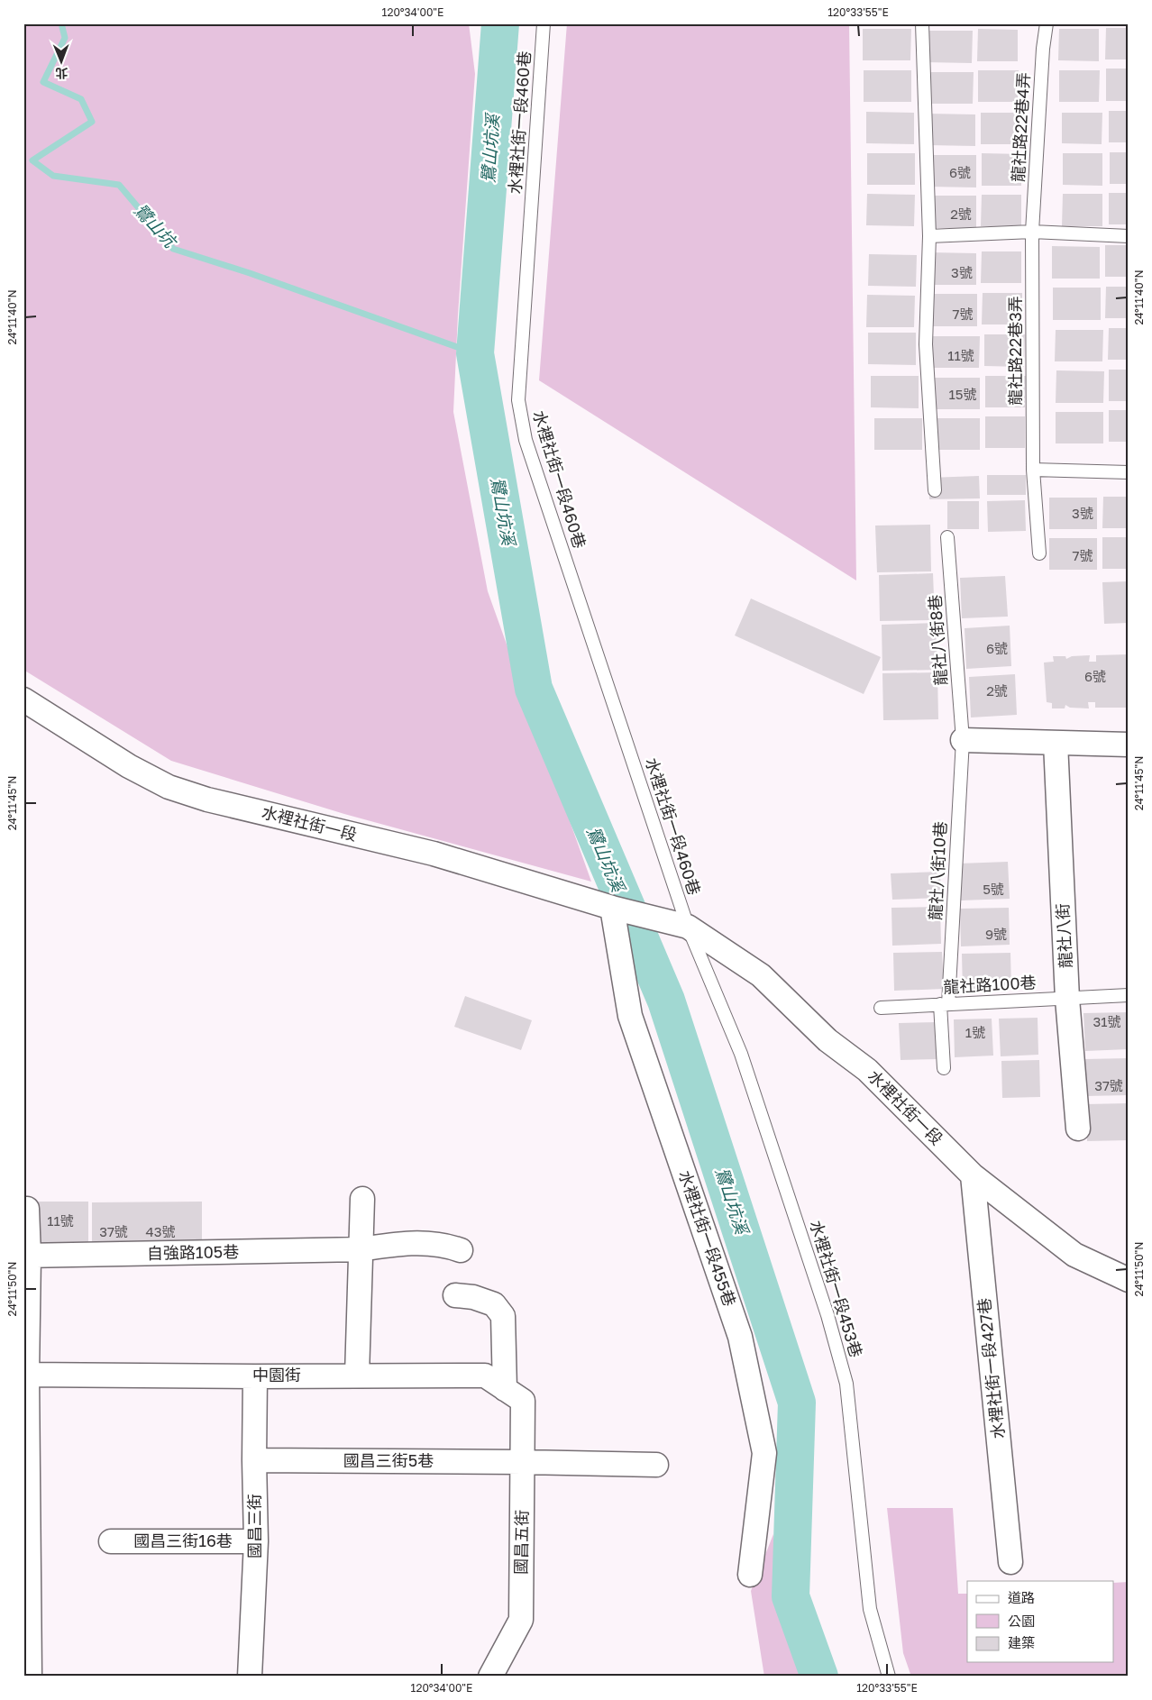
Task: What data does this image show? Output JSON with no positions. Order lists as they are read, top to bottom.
{
  "streets": {
    "street": [
      "水裡社街一段",
      "龍社八街",
      "水裡社街一段455巷",
      "自強路105巷",
      "水裡社街一段427巷",
      "中園街",
      "國昌三街5巷",
      "國昌三街",
      "國昌三街16巷",
      "國昌五街"
    ],
    "lane": [
      "水裡社街一段460巷",
      "龍社路22巷4弄",
      "龍社路22巷3弄",
      "龍社八街8巷",
      "龍社八街10巷",
      "龍社路100巷",
      "水裡社街一段453巷"
    ]
  },
  "crossings": [
    ["水裡社街一段460巷", "水裡社街一段"],
    ["水裡社街一段460巷", "水裡社街一段453巷"],
    ["龍社路22巷4弄", "龍社路22巷3弄"],
    ["龍社八街8巷", "龍社八街10巷"],
    ["水裡社街一段", "水裡社街一段455巷"],
    ["水裡社街一段", "水裡社街一段453巷"],
    ["水裡社街一段", "水裡社街一段427巷"],
    ["龍社八街10巷", "龍社路100巷"],
    ["龍社八街", "龍社路100巷"],
    ["中園街", "國昌三街"],
    ["中園街", "國昌五街"],
    ["國昌三街5巷", "國昌三街"],
    ["國昌三街5巷", "國昌五街"],
    ["國昌三街", "國昌三街16巷"]
  ],
  "water": ["鷺山坑溪", "鷺山坑"],
  "house_numbers": [
    "6號",
    "2號",
    "3號",
    "7號",
    "11號",
    "15號",
    "3號",
    "7號",
    "6號",
    "6號",
    "2號",
    "5號",
    "9號",
    "31號",
    "1號",
    "37號",
    "11號",
    "37號",
    "43號"
  ],
  "legend": ["道路", "公園", "建築"],
  "north": "bottom",
  "coordinates": [
    "120°34'00\"E",
    "120°33'55\"E",
    "24°11'40\"N",
    "24°11'45\"N",
    "24°11'50\"N"
  ]
}
